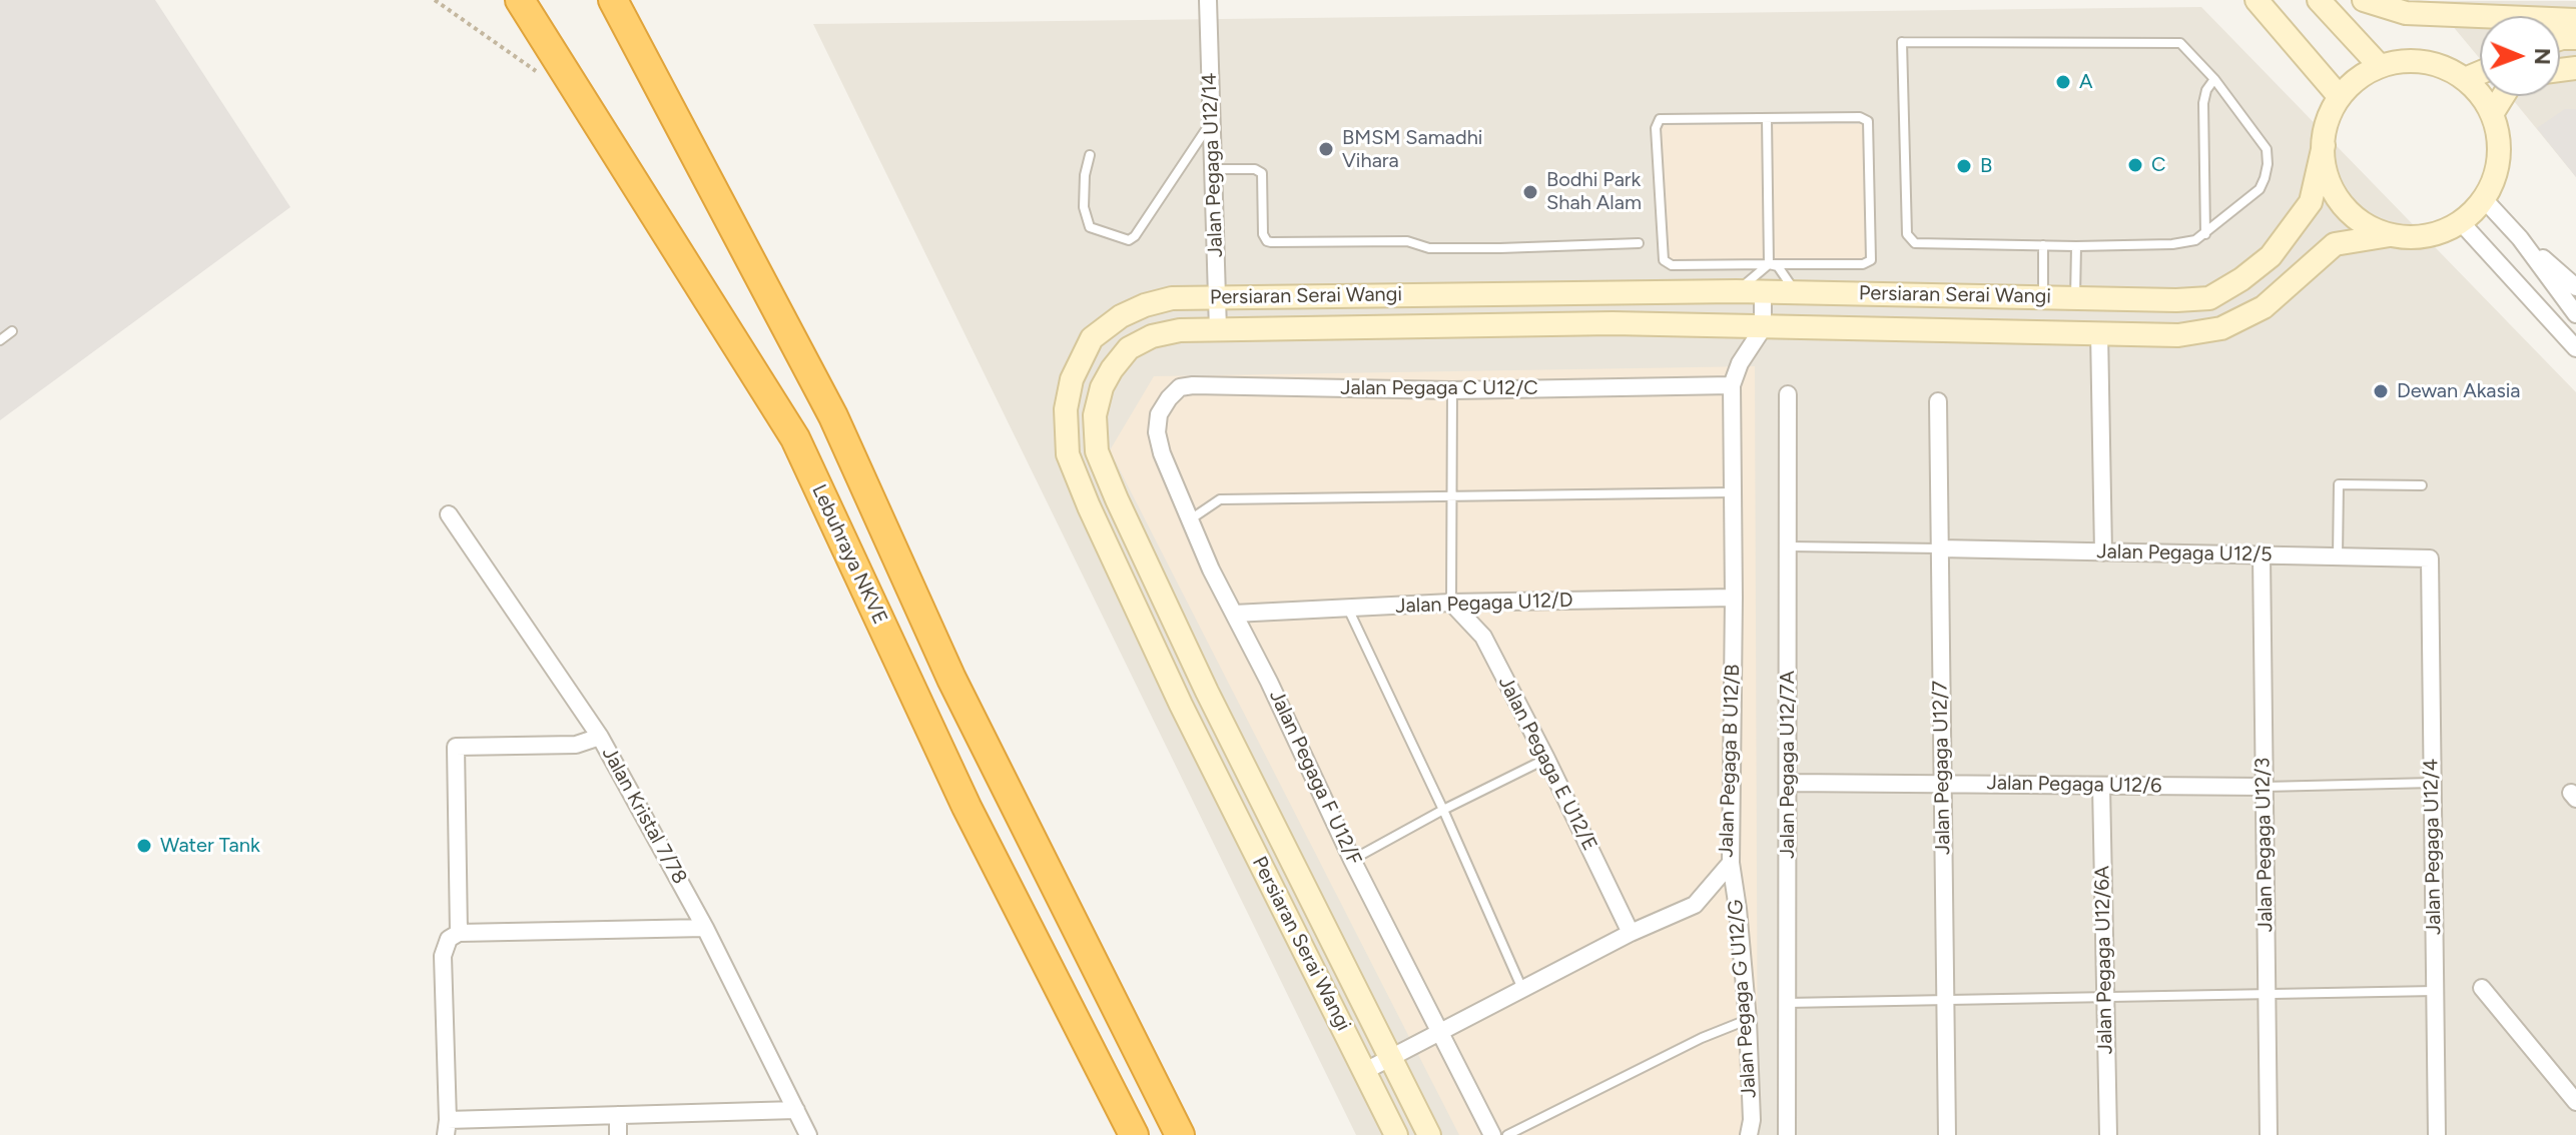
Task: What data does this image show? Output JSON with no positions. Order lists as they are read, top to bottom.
{
  "streets": {
    "highway": ["Lebuhraya NKVE"],
    "street": [
      "Jalan Pegaga U12/14",
      "Persiaran Serai Wangi",
      "Jalan Pegaga C U12/C",
      "Jalan Pegaga U12/5",
      "Jalan Pegaga U12/D",
      "Jalan Pegaga B U12/B",
      "Jalan Pegaga E U12/E",
      "Jalan Pegaga U12/7A",
      "Jalan Pegaga U12/7",
      "Jalan Pegaga F U12/F",
      "Jalan Pegaga U12/6",
      "Jalan Kristal 7/78",
      "Jalan Pegaga U12/3",
      "Jalan Pegaga U12/4",
      "Jalan Pegaga U12/6A",
      "Jalan Pegaga G U12/G"
    ]
  },
  "crossings": [
    ["Jalan Pegaga U12/14", "Persiaran Serai Wangi"],
    ["Persiaran Serai Wangi", "Jalan Pegaga B U12/B"],
    ["Jalan Pegaga C U12/C", "Jalan Pegaga B U12/B"],
    ["Jalan Pegaga C U12/C", "Jalan Pegaga F U12/F"],
    ["Jalan Pegaga U12/5", "Jalan Pegaga U12/7"],
    ["Jalan Pegaga U12/5", "Jalan Pegaga U12/3"],
    ["Jalan Pegaga U12/5", "Jalan Pegaga U12/4"],
    ["Jalan Pegaga U12/D", "Jalan Pegaga B U12/B"],
    ["Jalan Pegaga U12/D", "Jalan Pegaga E U12/E"],
    ["Jalan Pegaga U12/D", "Jalan Pegaga F U12/F"],
    ["Jalan Pegaga B U12/B", "Jalan Pegaga E U12/E"],
    ["Jalan Pegaga B U12/B", "Jalan Pegaga F U12/F"],
    ["Jalan Pegaga B U12/B", "Jalan Pegaga G U12/G"],
    ["Jalan Pegaga U12/7A", "Jalan Pegaga U12/6"],
    ["Jalan Pegaga U12/7", "Jalan Pegaga U12/6"],
    ["Jalan Pegaga U12/6", "Jalan Pegaga U12/3"],
    ["Jalan Pegaga U12/6", "Jalan Pegaga U12/6A"]
  ],
  "places": [
    "A",
    "BMSM Samadhi Vihara",
    "C",
    "B",
    "Bodhi Park Shah Alam",
    "Dewan Akasia",
    "Water Tank"
  ],
  "north": "right"
}
